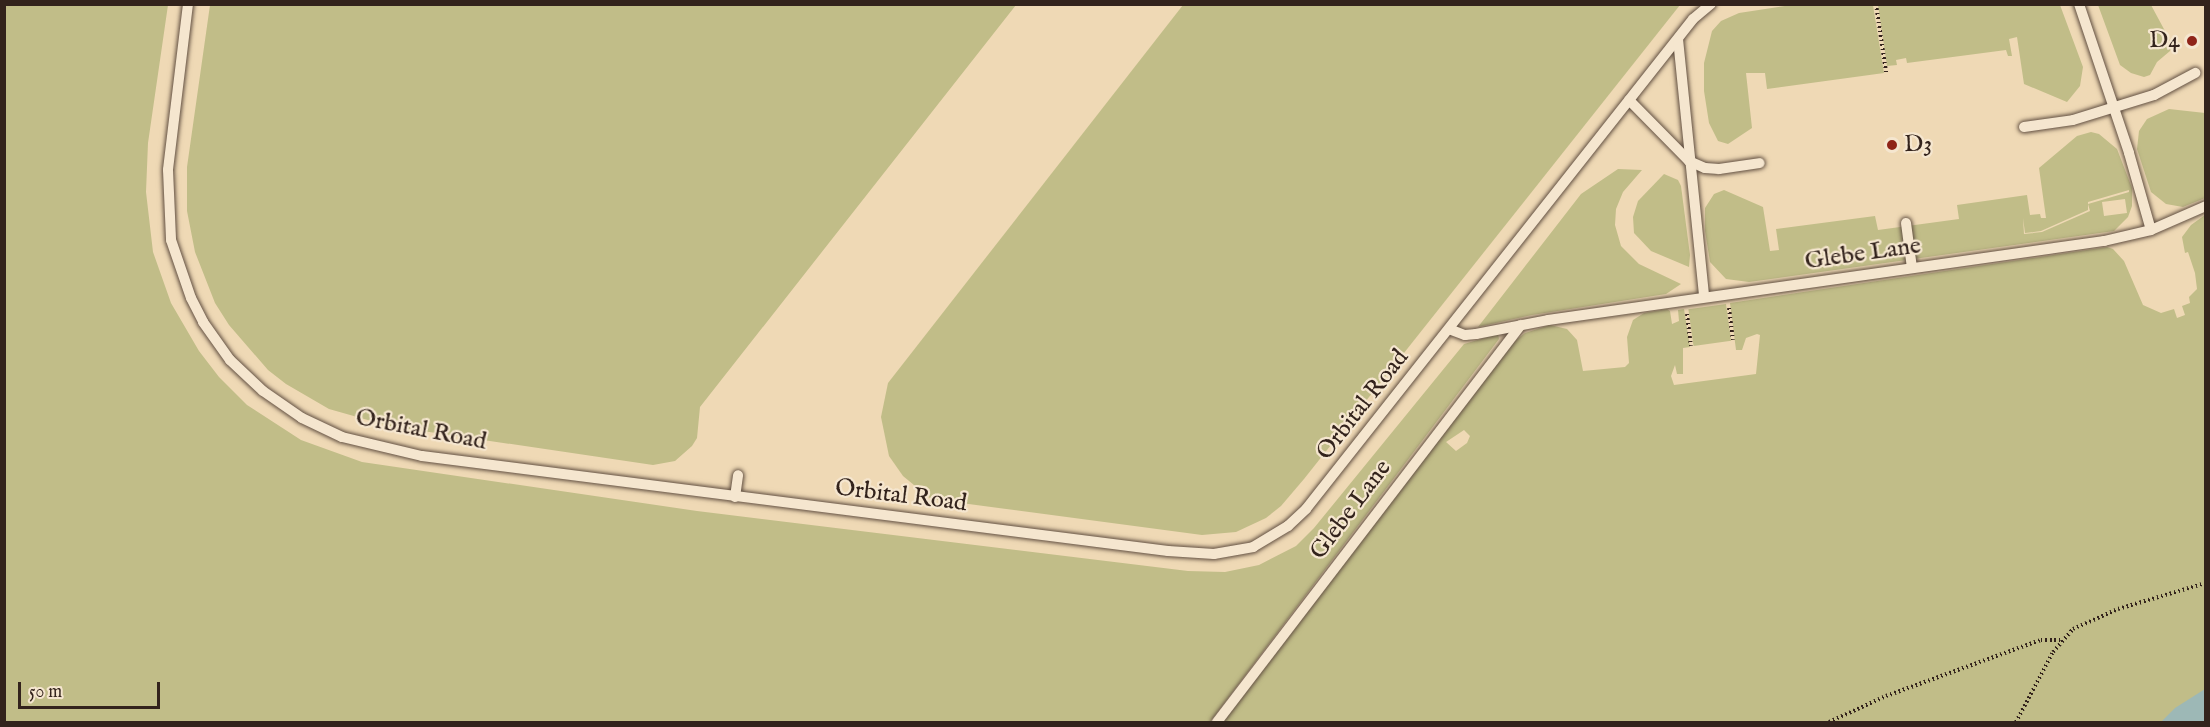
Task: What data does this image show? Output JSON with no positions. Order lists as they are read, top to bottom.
{
  "streets": {
    "lane": ["Glebe Lane", "Orbital Road"]
  },
  "crossings": [
    ["Glebe Lane", "Orbital Road"]
  ],
  "places": ["D4", "D3"],
  "scale_bar": "50 m"
}
